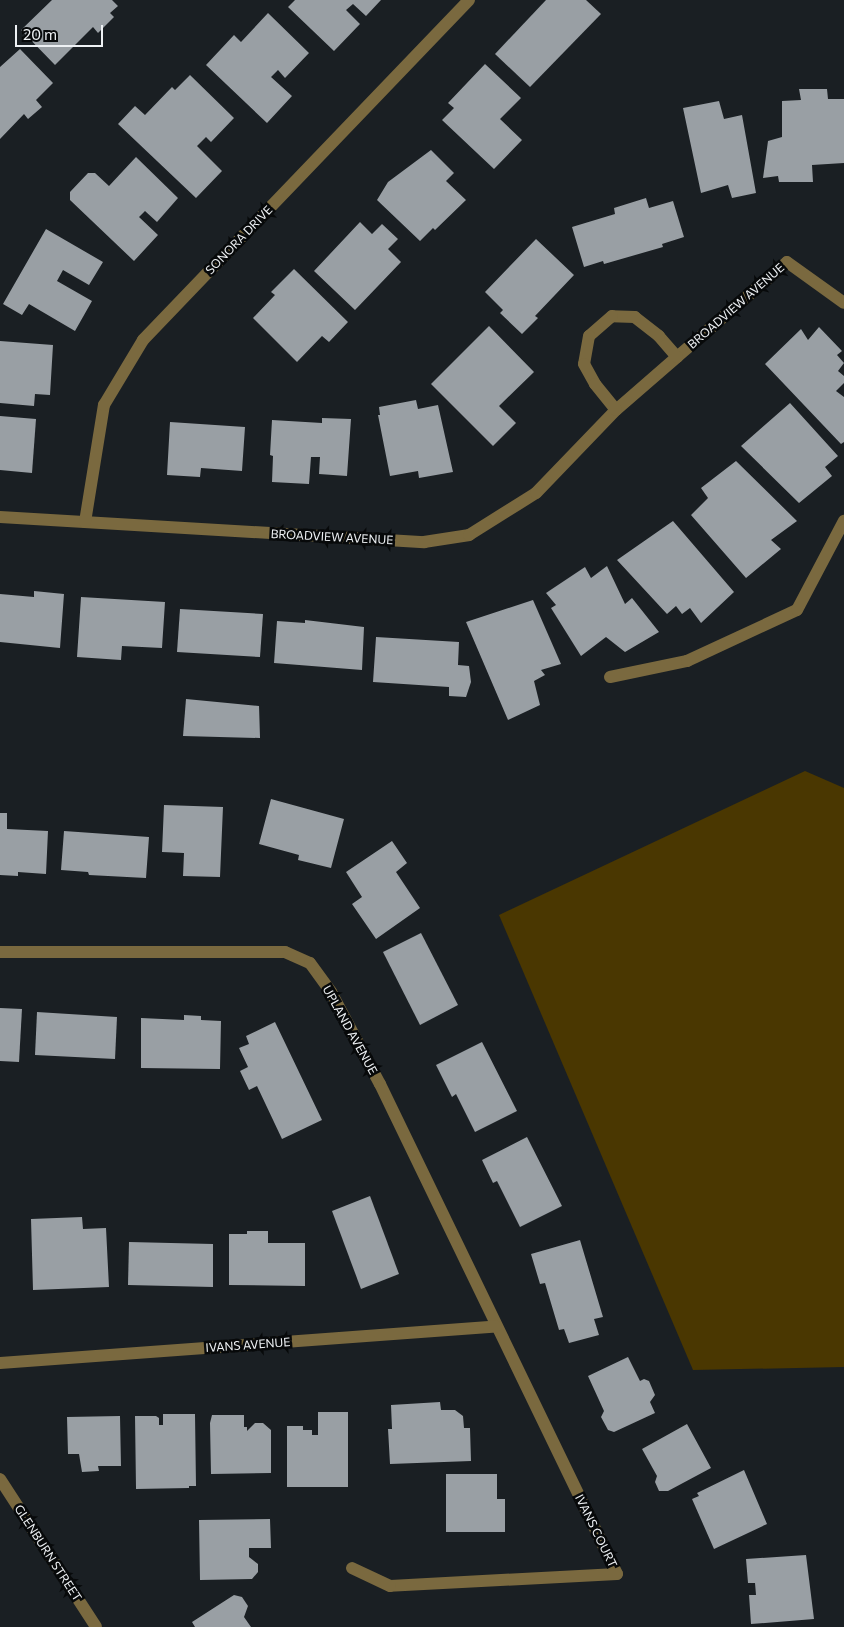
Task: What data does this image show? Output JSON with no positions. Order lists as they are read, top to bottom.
{
  "streets": {
    "street": [
      "SONORA DRIVE",
      "BROADVIEW AVENUE",
      "UPLAND AVENUE",
      "IVANS AVENUE",
      "IVANS COURT",
      "GLENBURN STREET"
    ]
  },
  "crossings": [
    ["SONORA DRIVE", "BROADVIEW AVENUE"],
    ["UPLAND AVENUE", "IVANS AVENUE"],
    ["UPLAND AVENUE", "IVANS COURT"],
    ["IVANS AVENUE", "IVANS COURT"]
  ],
  "scale_bar": "20 m"
}
